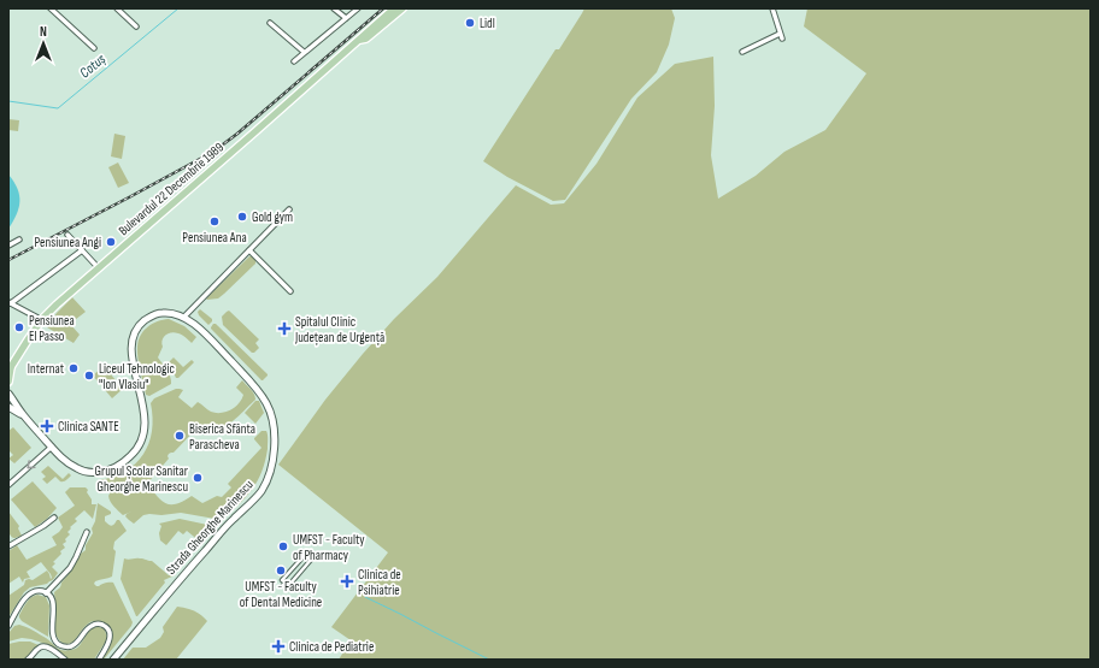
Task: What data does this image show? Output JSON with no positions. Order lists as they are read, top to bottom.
{
  "streets": {
    "main road": ["Bulevardul 22 Decembrie 1989", "Strada Gheorghe Marinescu"]
  },
  "water": ["Cotuș"],
  "places": {
    "other": [
      "Lidl",
      "Gold gym",
      "Pensiunea Ana",
      "Pensiunea Angi",
      "Pensiunea El Passo",
      "Internat",
      "Liceul Tehnologic \"Ion Vlasiu\"",
      "Biserica Sfânta Parascheva",
      "Grupul Școlar Sanitar Gheorghe Marinescu",
      "UMFST - Faculty of Pharmacy",
      "UMFST - Faculty of Dental Medicine"
    ],
    "health": [
      "Spitalul Clinic Județean de Urgență",
      "Clinica SANTE",
      "Clinica de Psihiatrie",
      "Clinica de Pediatrie"
    ]
  },
  "north": "top"
}
